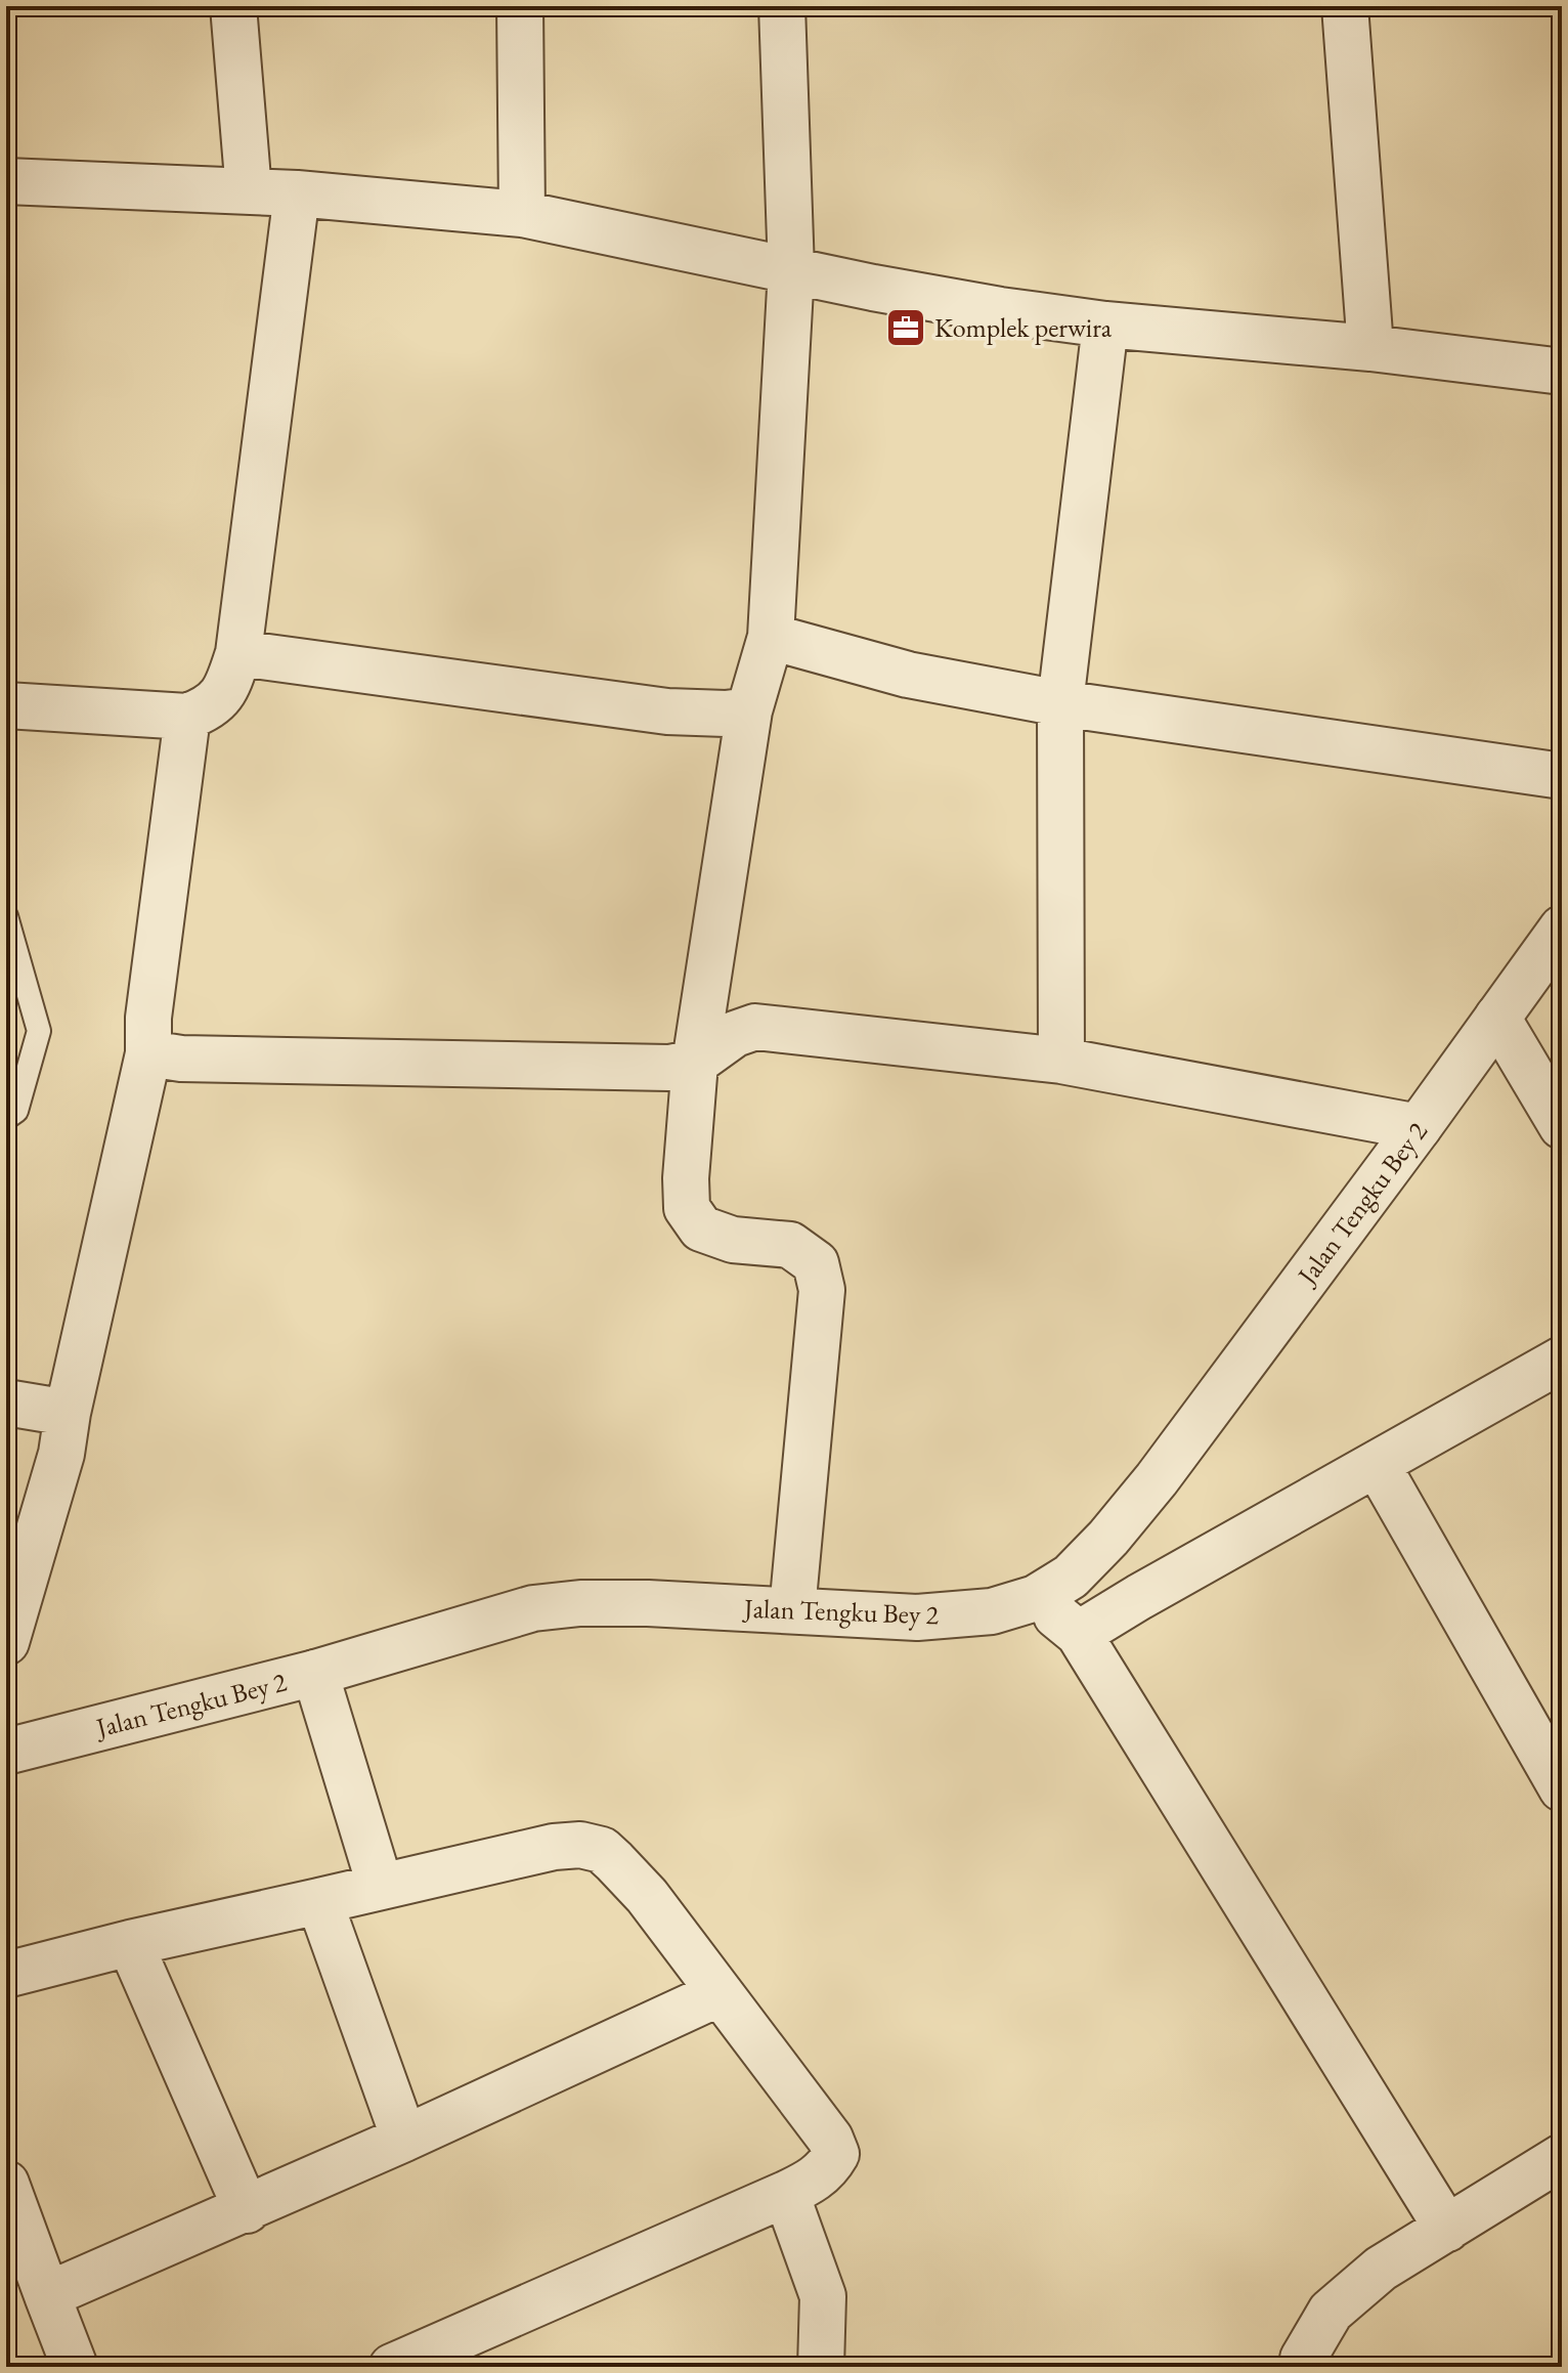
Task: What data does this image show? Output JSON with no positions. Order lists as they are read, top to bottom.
{
  "streets": {
    "street": ["Jalan Tengku Bey 2"]
  },
  "places": {
    "office": ["Komplek perwira"]
  }
}
